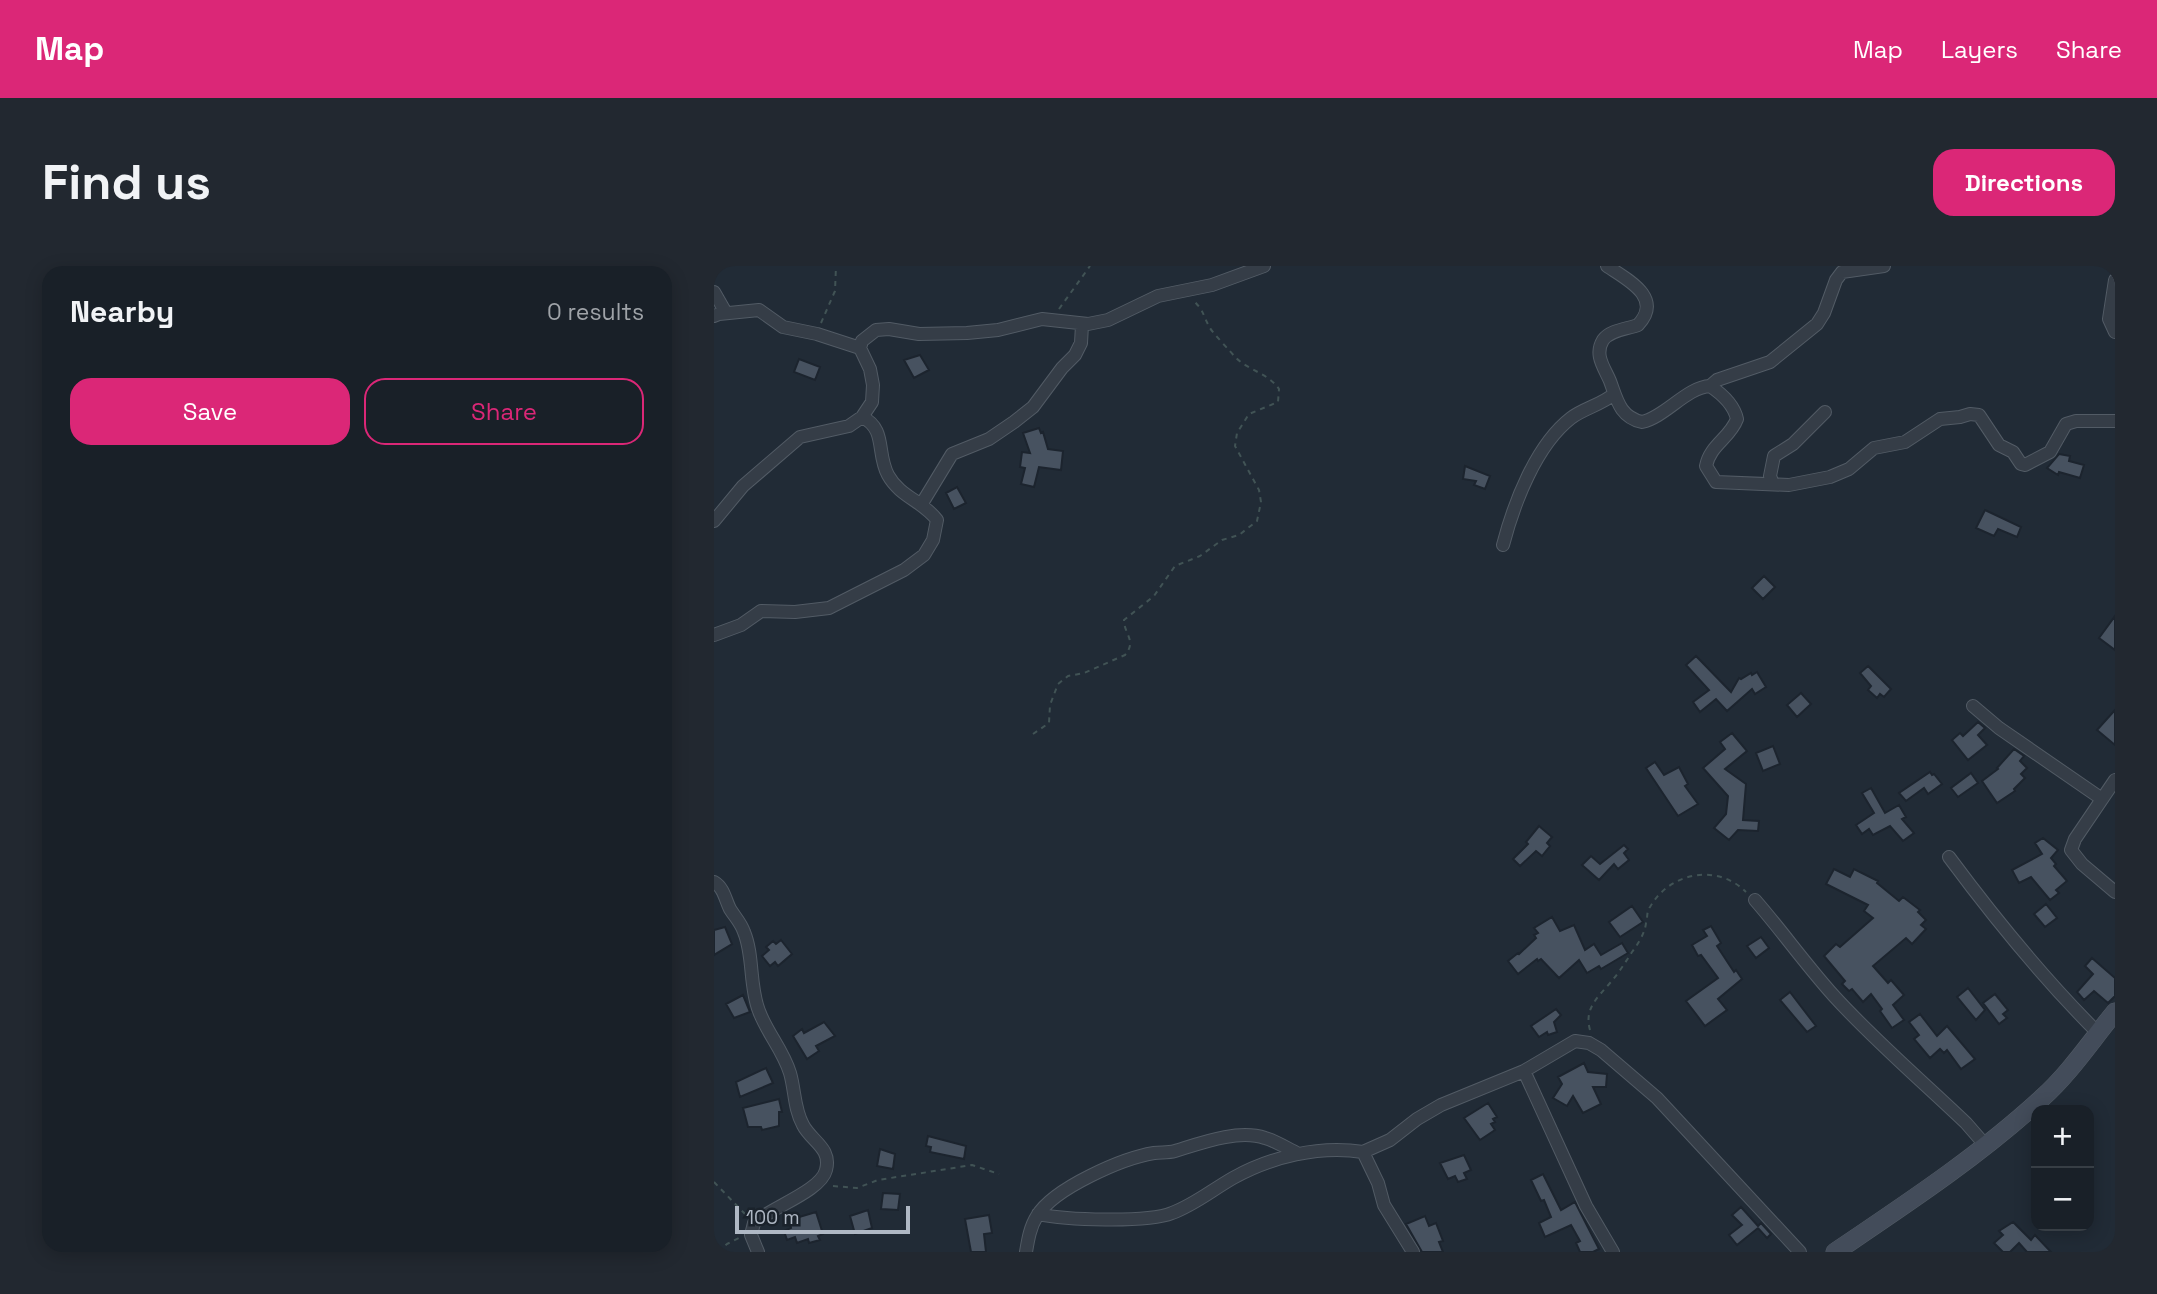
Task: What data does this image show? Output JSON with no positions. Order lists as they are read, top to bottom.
{
  "scale_bar": "100 m",
  "page": {
    "header": "Map",
    "nav": ["Map", "Layers", "Share"],
    "buttons": [
      "Directions",
      ["Save", "Share"]
    ],
    "title": "Find us",
    "heading": ["Nearby", "0 results"],
    "map_buttons": ["+", "−"],
    "scale": "100 m"
  }
}
